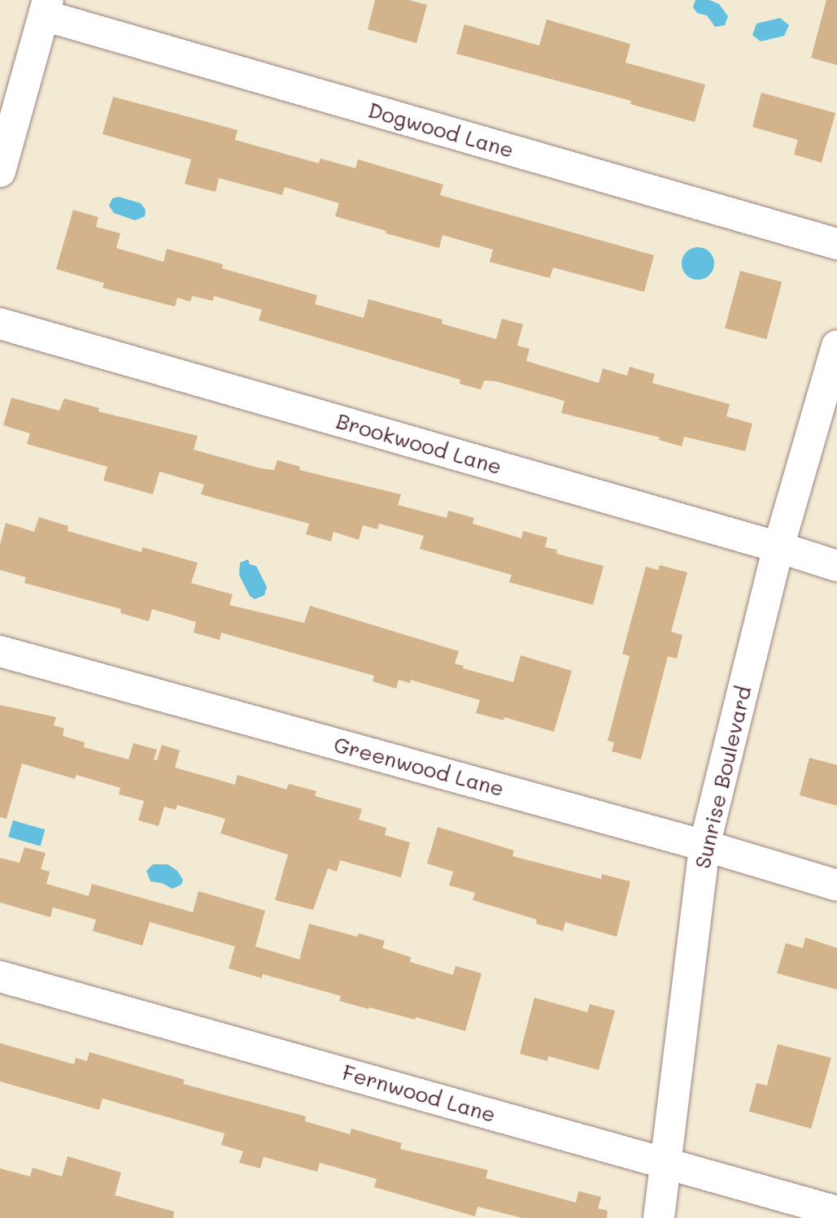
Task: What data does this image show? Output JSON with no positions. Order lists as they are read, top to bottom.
{
  "streets": {
    "street": [
      "Dogwood Lane",
      "Brookwood Lane",
      "Greenwood Lane",
      "Sunrise Boulevard",
      "Fernwood Lane"
    ]
  },
  "crossings": [
    ["Brookwood Lane", "Sunrise Boulevard"],
    ["Greenwood Lane", "Sunrise Boulevard"],
    ["Sunrise Boulevard", "Fernwood Lane"]
  ]
}
